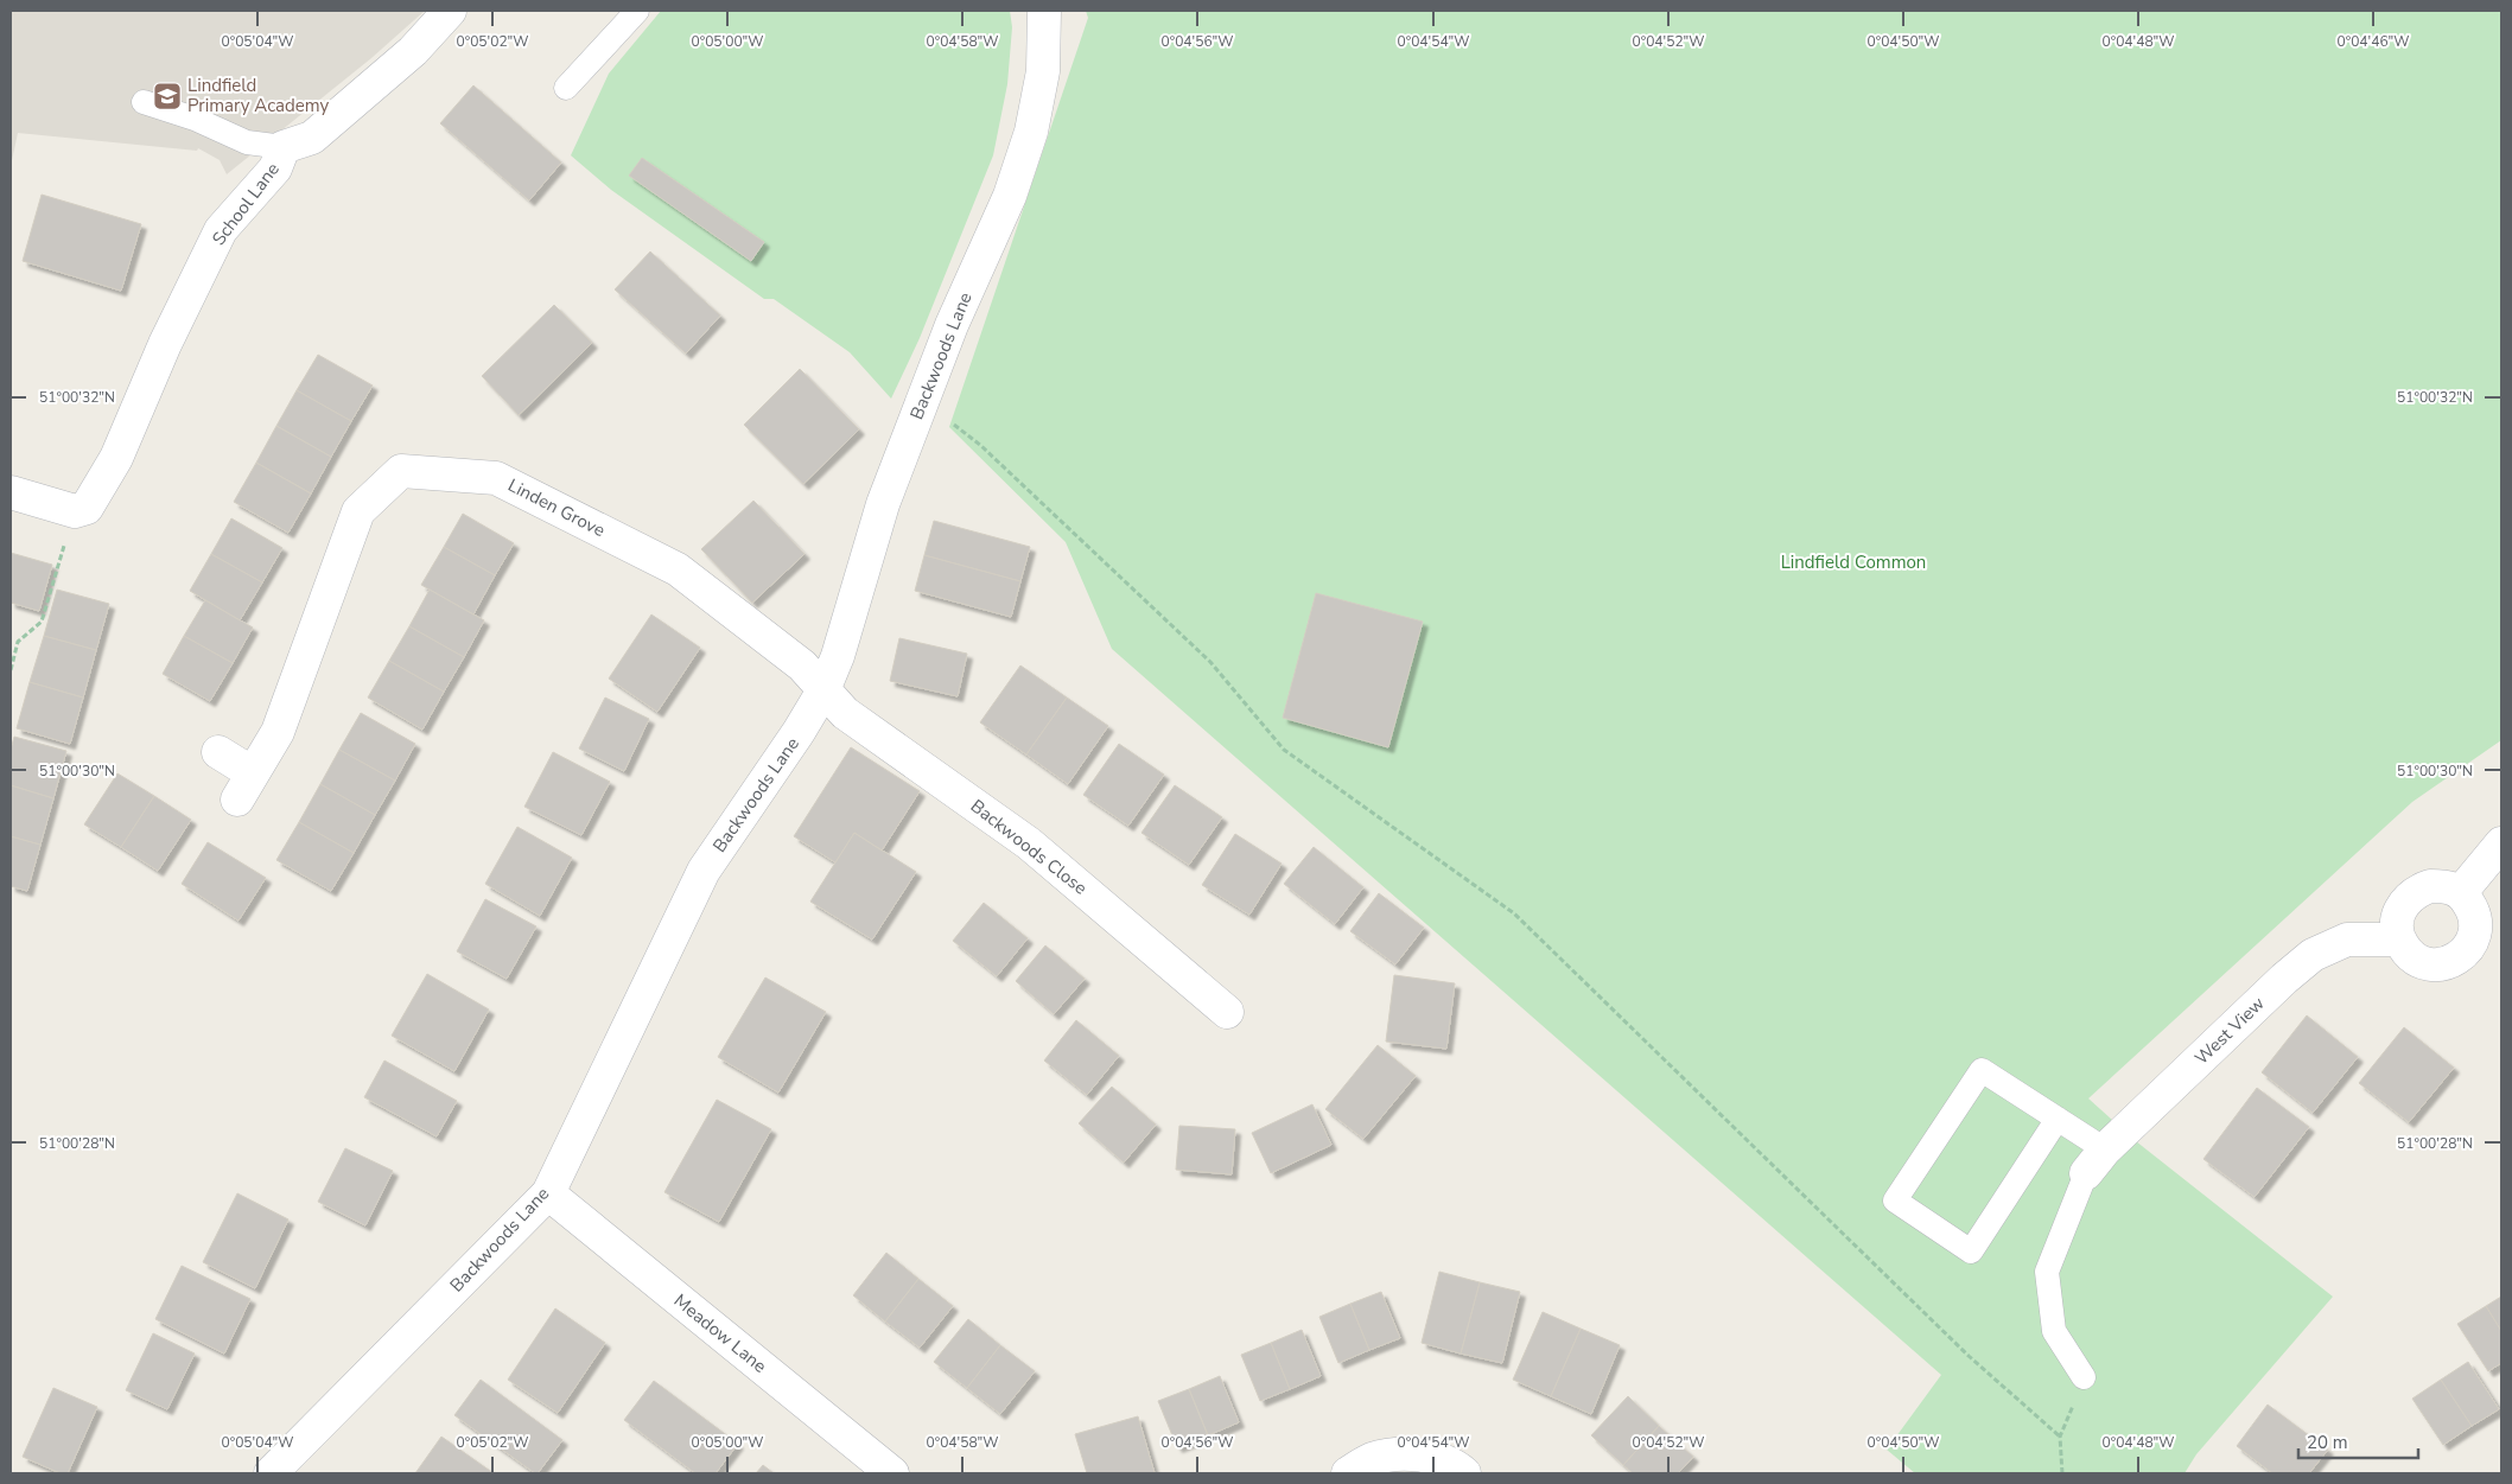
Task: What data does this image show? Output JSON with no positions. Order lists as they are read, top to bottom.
{
  "streets": {
    "street": [
      "School Lane",
      "Backwoods Lane",
      "Linden Grove",
      "Backwoods Close",
      "West View",
      "Meadow Lane"
    ]
  },
  "crossings": [
    ["Backwoods Lane", "Linden Grove"],
    ["Backwoods Lane", "Backwoods Close"],
    ["Backwoods Lane", "Meadow Lane"],
    ["Linden Grove", "Backwoods Close"]
  ],
  "parks": ["Lindfield Common"],
  "places": {
    "school or university": ["Lindfield Primary Academy"]
  },
  "scale_bar": "20 m",
  "coordinates": [
    "0°05'04\"W",
    "0°05'02\"W",
    "0°05'00\"W",
    "0°04'58\"W",
    "0°04'56\"W",
    "0°04'54\"W",
    "0°04'52\"W",
    "0°04'50\"W",
    "0°04'48\"W",
    "0°04'46\"W",
    "51°00'32\"N",
    "51°00'30\"N",
    "51°00'28\"N"
  ]
}
